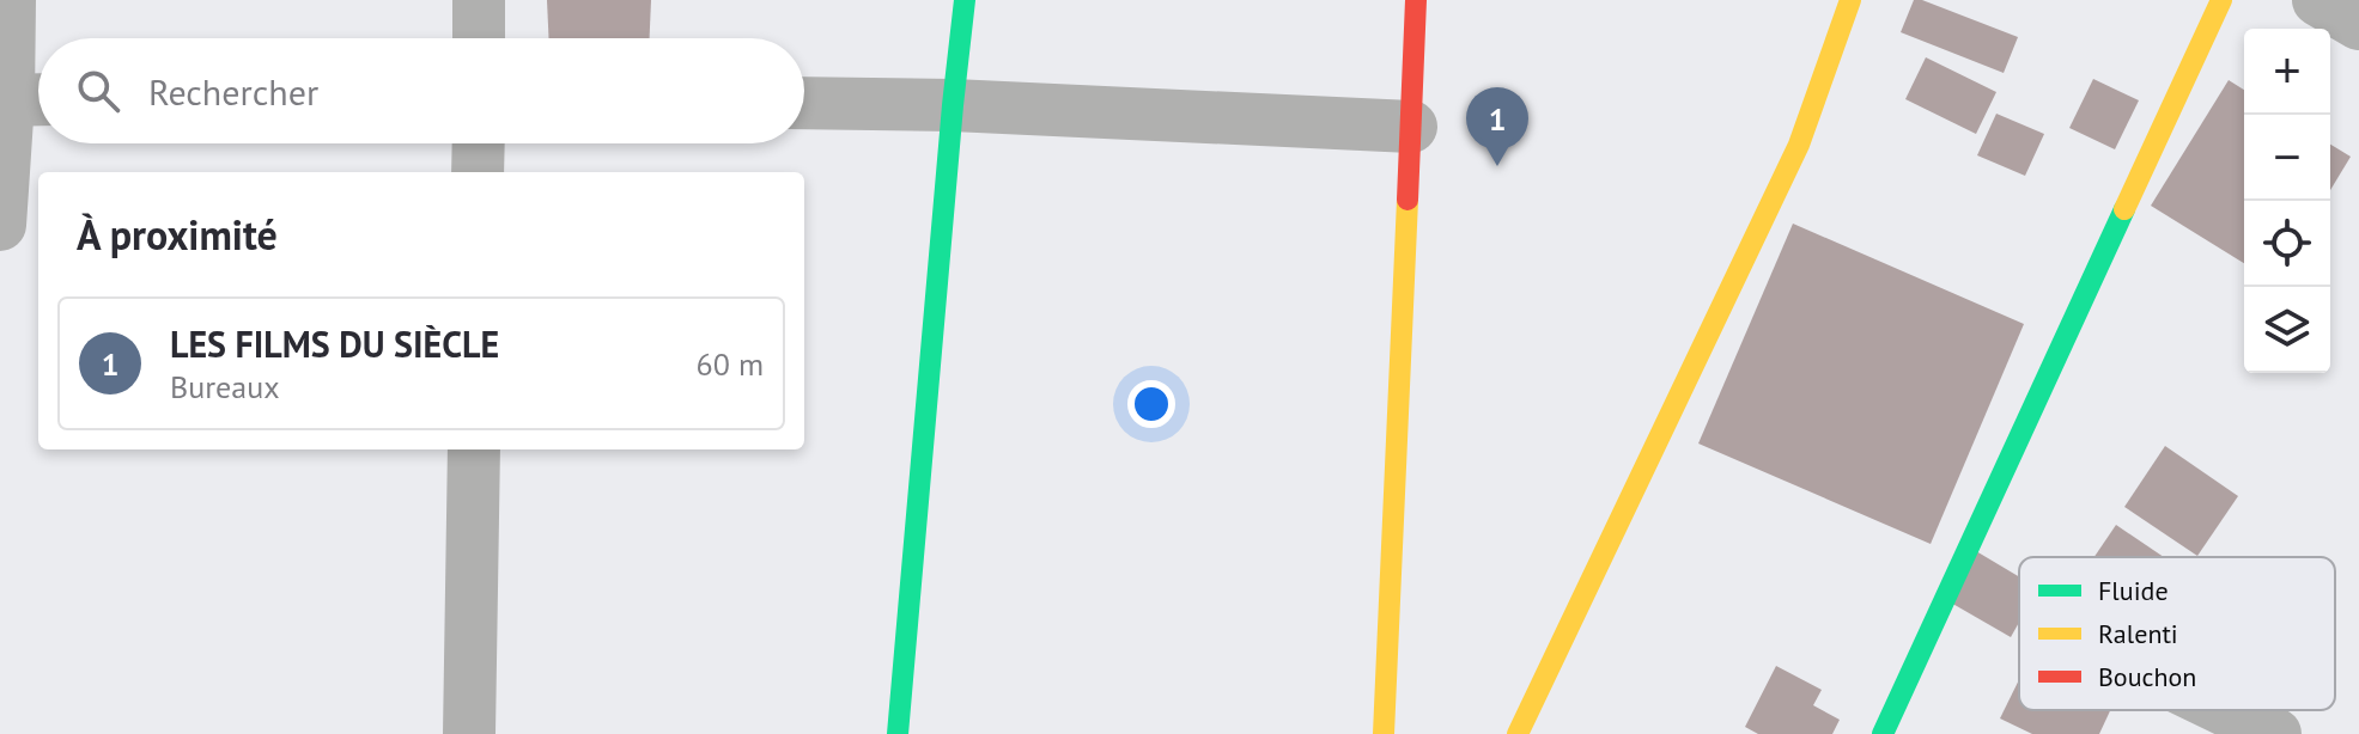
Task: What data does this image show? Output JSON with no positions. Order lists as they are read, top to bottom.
{
  "legend": ["Fluide", "Ralenti", "Bouchon"],
  "page": {
    "map_buttons": ["+", "−"],
    "search": "Rechercher",
    "pins": "1",
    "heading": "À proximité",
    "list": [
      {
        "mark": "1",
        "name": "LES FILMS DU SIÈCLE",
        "note": "Bureaux",
        "value": "60 m"
      }
    ]
  }
}
